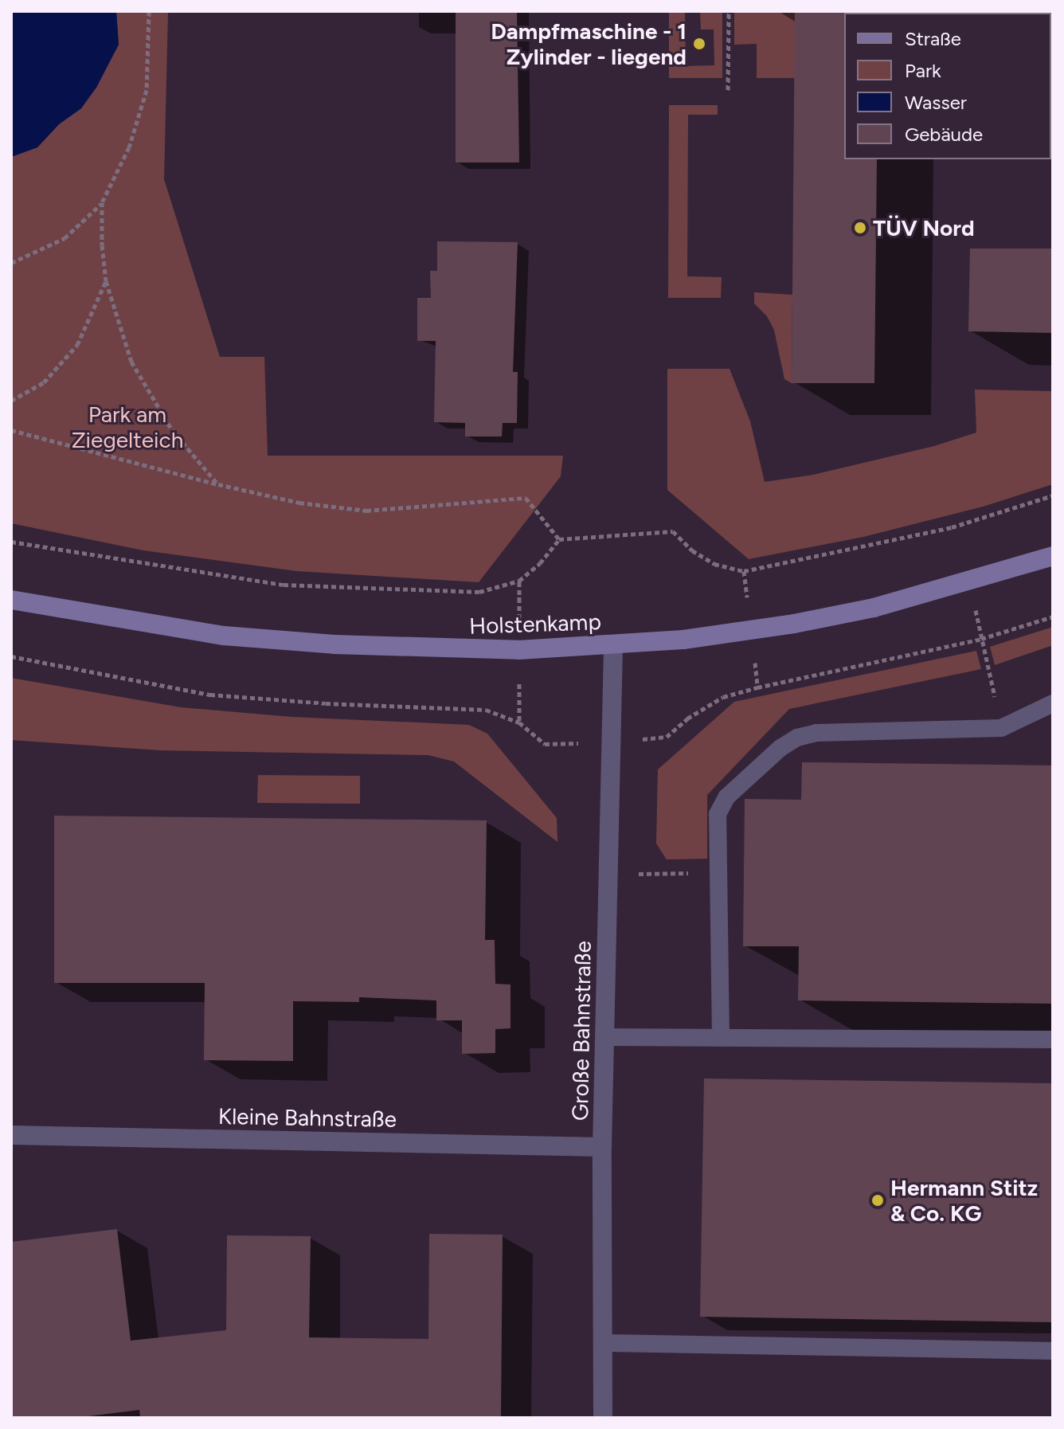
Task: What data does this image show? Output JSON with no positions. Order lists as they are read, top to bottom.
{
  "streets": {
    "main road": ["Holstenkamp"],
    "street": ["Große Bahnstraße", "Kleine Bahnstraße"]
  },
  "crossings": [
    ["Holstenkamp", "Große Bahnstraße"],
    ["Große Bahnstraße", "Kleine Bahnstraße"]
  ],
  "parks": ["Park am Ziegelteich"],
  "places": ["Dampfmaschine - 1 Zylinder - liegend", "TÜV Nord", "Hermann Stitz & Co. KG"],
  "legend": [
    "Straße",
    "Park",
    "Wasser",
    "Gebäude"
  ]
}
